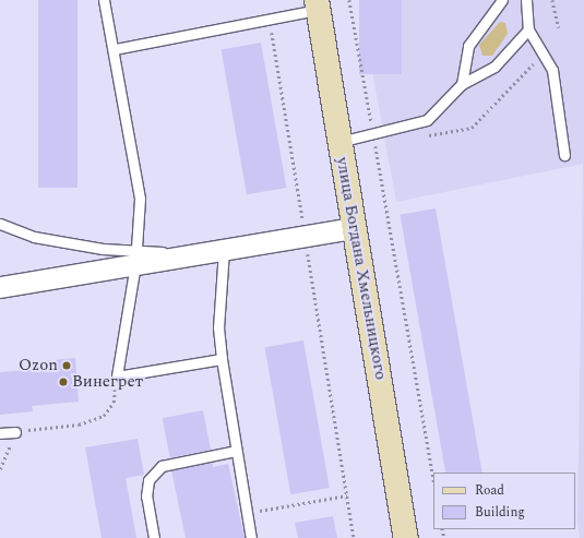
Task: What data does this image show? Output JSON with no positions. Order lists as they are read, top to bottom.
{
  "streets": {
    "main road": ["улица Богдана Хмельницкого"]
  },
  "places": ["Ozon", "Винегрет"],
  "legend": ["Road", "Building"]
}
